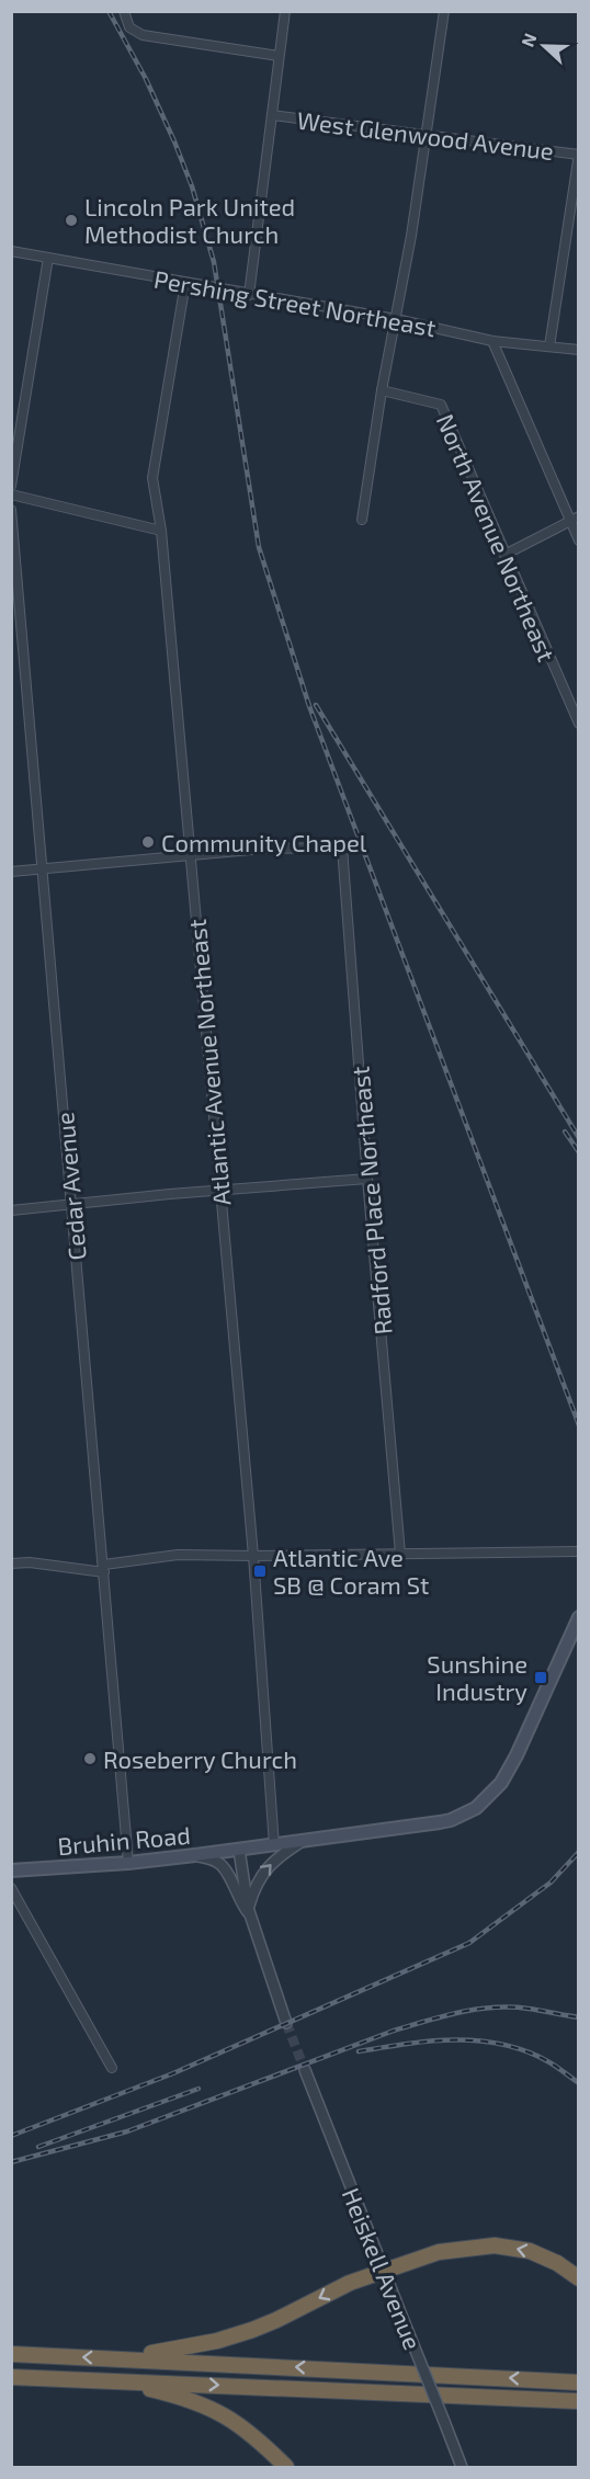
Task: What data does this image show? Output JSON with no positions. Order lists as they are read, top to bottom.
{
  "streets": {
    "main road": ["Bruhin Road"],
    "street": [
      "West Glenwood Avenue",
      "Pershing Street Northeast",
      "North Avenue Northeast",
      "Atlantic Avenue Northeast",
      "Cedar Avenue",
      "Radford Place Northeast",
      "Heiskell Avenue"
    ]
  },
  "crossings": [
    ["Pershing Street Northeast", "Atlantic Avenue Northeast"],
    ["Atlantic Avenue Northeast", "Radford Place Northeast"],
    ["Atlantic Avenue Northeast", "Bruhin Road"],
    ["Cedar Avenue", "Bruhin Road"]
  ],
  "places": {
    "other": ["Lincoln Park United Methodist Church", "Community Chapel", "Roseberry Church"],
    "transit": ["Atlantic Ave SB @ Coram St", "Sunshine Industry"]
  },
  "north": "left"
}
